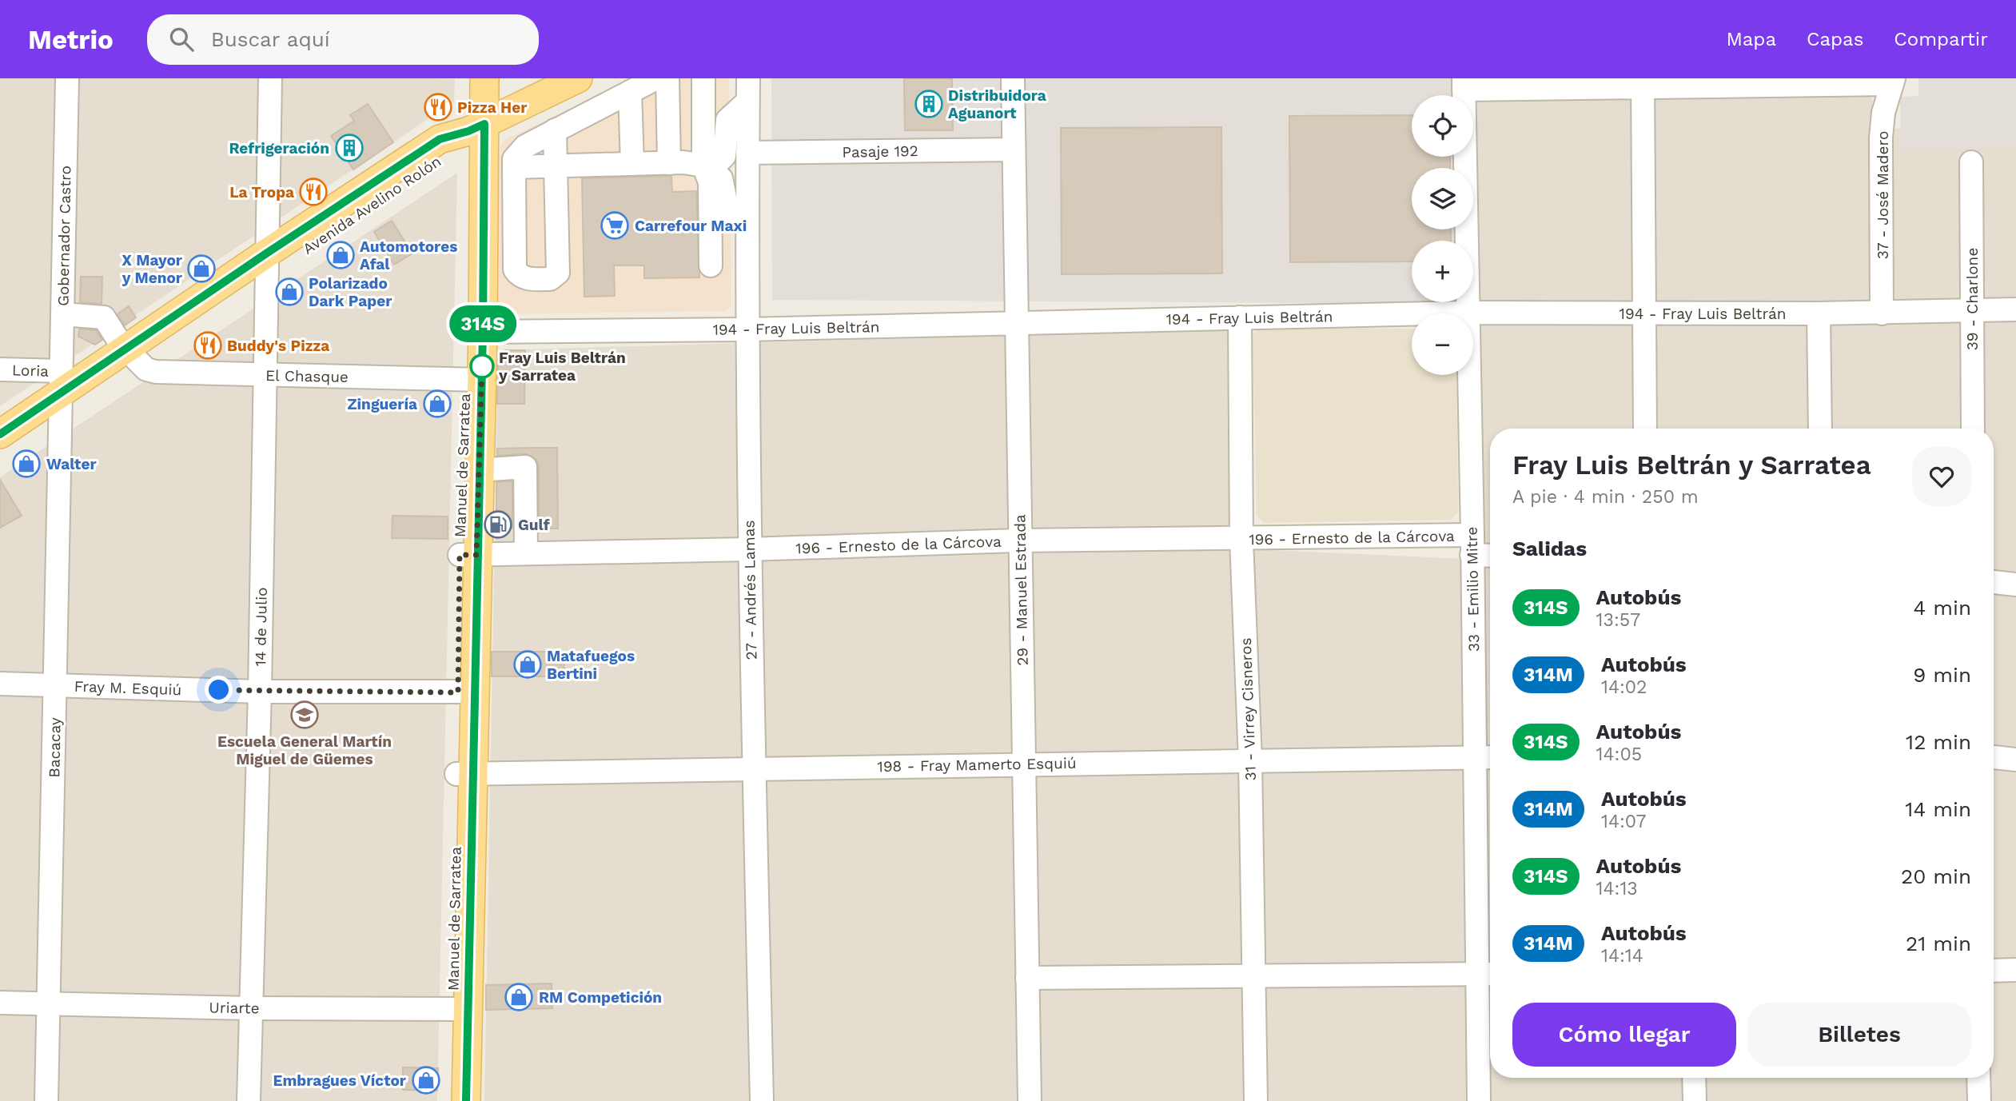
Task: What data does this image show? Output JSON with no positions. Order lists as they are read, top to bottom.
{
  "streets": {
    "main road": ["Avenida Avelino Rolón", "Manuel de Sarratea"],
    "street": [
      "Pasaje 192",
      "37 - José Madero",
      "Gobernador Castro",
      "39 - Charlone",
      "194 - Fray Luis Beltrán",
      "Loria",
      "El Chasque",
      "196 - Ernesto de la Cárcova",
      "33 - Emilio Mitre",
      "27 - Andrés Lamas",
      "29 - Manuel Estrada",
      "14 de Julio",
      "Fray M. Esquiú",
      "31 - Virrey Cisneros",
      "Bacacay",
      "198 - Fray Mamerto Esquiú",
      "Uriarte"
    ]
  },
  "crossings": [
    ["Pasaje 192", "27 - Andrés Lamas"],
    ["Pasaje 192", "29 - Manuel Estrada"],
    ["37 - José Madero", "194 - Fray Luis Beltrán"],
    ["Avenida Avelino Rolón", "Gobernador Castro"],
    ["Avenida Avelino Rolón", "Loria"],
    ["Avenida Avelino Rolón", "El Chasque"],
    ["Avenida Avelino Rolón", "Manuel de Sarratea"],
    ["Avenida Avelino Rolón", "14 de Julio"],
    ["Avenida Avelino Rolón", "Bacacay"],
    ["Gobernador Castro", "Loria"],
    ["Gobernador Castro", "Bacacay"],
    ["39 - Charlone", "194 - Fray Luis Beltrán"],
    ["194 - Fray Luis Beltrán", "33 - Emilio Mitre"],
    ["194 - Fray Luis Beltrán", "27 - Andrés Lamas"],
    ["194 - Fray Luis Beltrán", "29 - Manuel Estrada"],
    ["194 - Fray Luis Beltrán", "31 - Virrey Cisneros"],
    ["Loria", "Bacacay"],
    ["El Chasque", "Manuel de Sarratea"],
    ["El Chasque", "14 de Julio"],
    ["Manuel de Sarratea", "196 - Ernesto de la Cárcova"],
    ["Manuel de Sarratea", "Fray M. Esquiú"],
    ["Manuel de Sarratea", "198 - Fray Mamerto Esquiú"],
    ["Manuel de Sarratea", "Uriarte"],
    ["196 - Ernesto de la Cárcova", "33 - Emilio Mitre"],
    ["196 - Ernesto de la Cárcova", "27 - Andrés Lamas"],
    ["196 - Ernesto de la Cárcova", "29 - Manuel Estrada"],
    ["196 - Ernesto de la Cárcova", "31 - Virrey Cisneros"],
    ["33 - Emilio Mitre", "198 - Fray Mamerto Esquiú"],
    ["27 - Andrés Lamas", "198 - Fray Mamerto Esquiú"],
    ["29 - Manuel Estrada", "198 - Fray Mamerto Esquiú"],
    ["14 de Julio", "Fray M. Esquiú"],
    ["14 de Julio", "Uriarte"],
    ["Fray M. Esquiú", "Bacacay"],
    ["31 - Virrey Cisneros", "198 - Fray Mamerto Esquiú"],
    ["Bacacay", "Uriarte"]
  ],
  "places": {
    "building": ["Distribuidora Aguanort", "Refrigeración"],
    "restaurant": ["Pizza Her", "La Tropa", "Buddy's Pizza"],
    "supermarket": ["Carrefour Maxi"],
    "shop": [
      "Automotores Afal",
      "X Mayor y Menor",
      "Polarizado Dark Paper",
      "Zinguería",
      "Walter",
      "Matafuegos Bertini",
      "RM Competición",
      "Embragues Víctor"
    ],
    "other": ["Fray Luis Beltrán y Sarratea"],
    "fuel station": ["Gulf"],
    "school or university": ["Escuela General Martín Miguel de Güemes"]
  },
  "lines": ["bus line 314S"],
  "page": {
    "header": "Metrio",
    "search": "Buscar aquí",
    "nav": ["Mapa", "Capas", "Compartir"],
    "on_map": "314S",
    "map_buttons": ["+", "−"],
    "heading": [
      ["Fray Luis Beltrán y Sarratea", "A pie · 4 min · 250 m"],
      "Salidas"
    ],
    "list": [
      {
        "mark": "314S",
        "name": "Autobús",
        "note": "13:57",
        "value": "4 min"
      },
      {
        "mark": "314M",
        "name": "Autobús",
        "note": "14:02",
        "value": "9 min"
      },
      {
        "mark": "314S",
        "name": "Autobús",
        "note": "14:05",
        "value": "12 min"
      },
      {
        "mark": "314M",
        "name": "Autobús",
        "note": "14:07",
        "value": "14 min"
      },
      {
        "mark": "314S",
        "name": "Autobús",
        "note": "14:13",
        "value": "20 min"
      },
      {
        "mark": "314M",
        "name": "Autobús",
        "note": "14:14",
        "value": "21 min"
      }
    ],
    "buttons": ["Cómo llegar", "Billetes"]
  }
}
